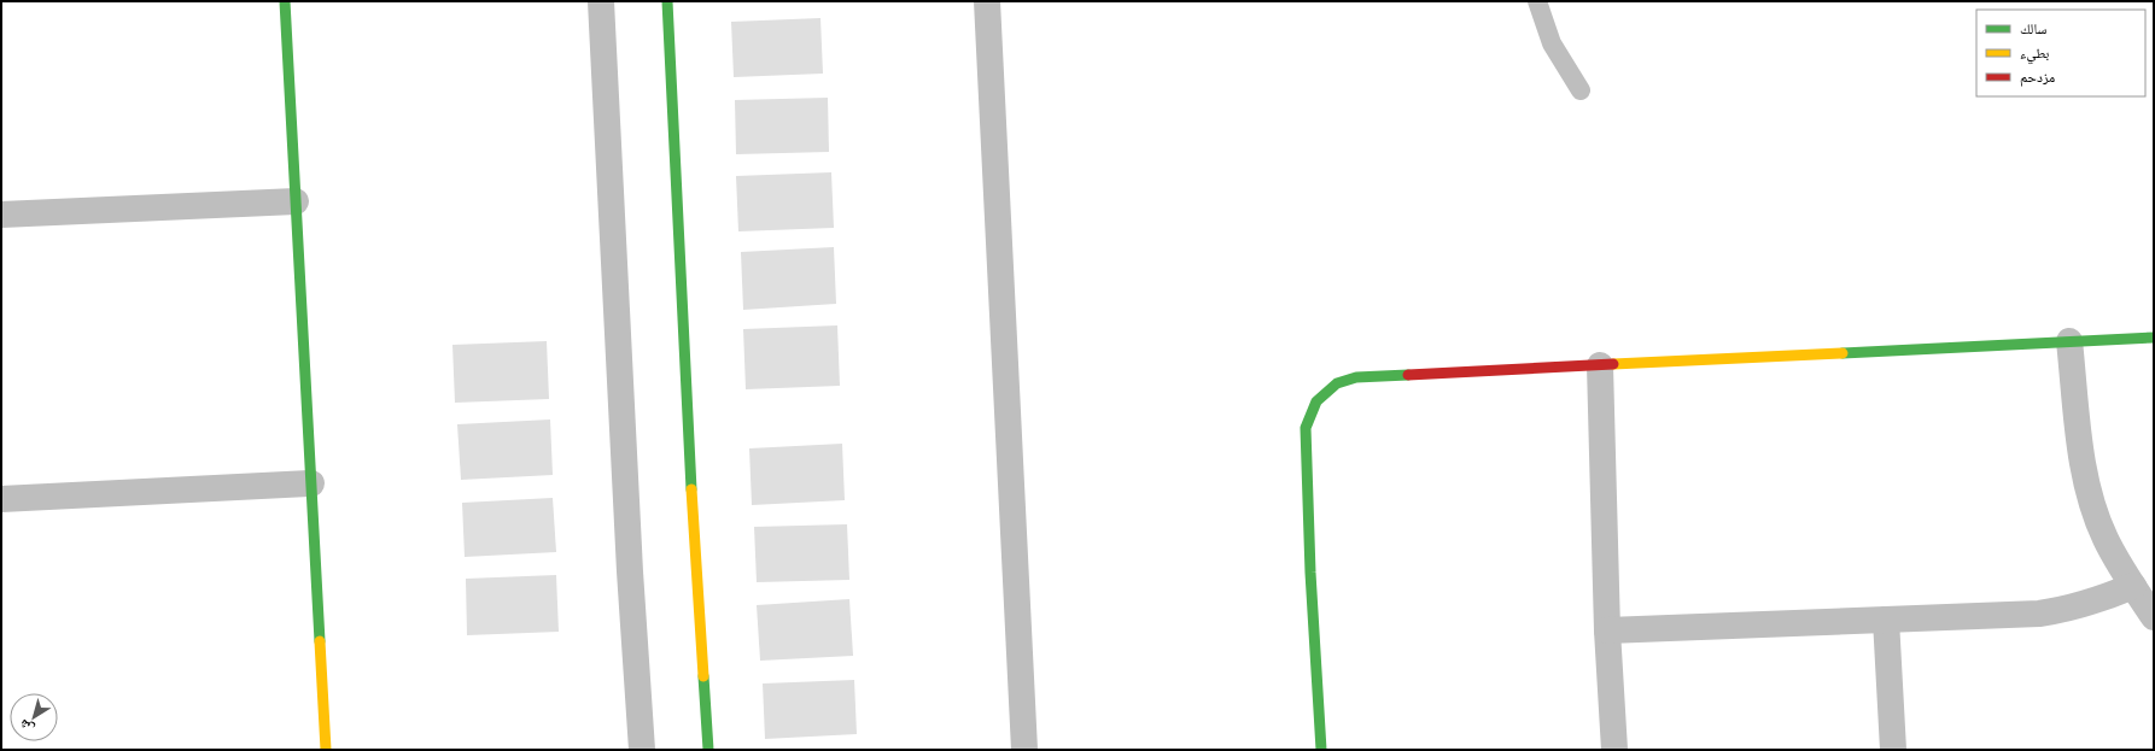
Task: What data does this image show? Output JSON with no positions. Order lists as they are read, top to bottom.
{
  "legend": ["سالك", "بطيء", "مزدحم"],
  "north": "bottom left"
}
